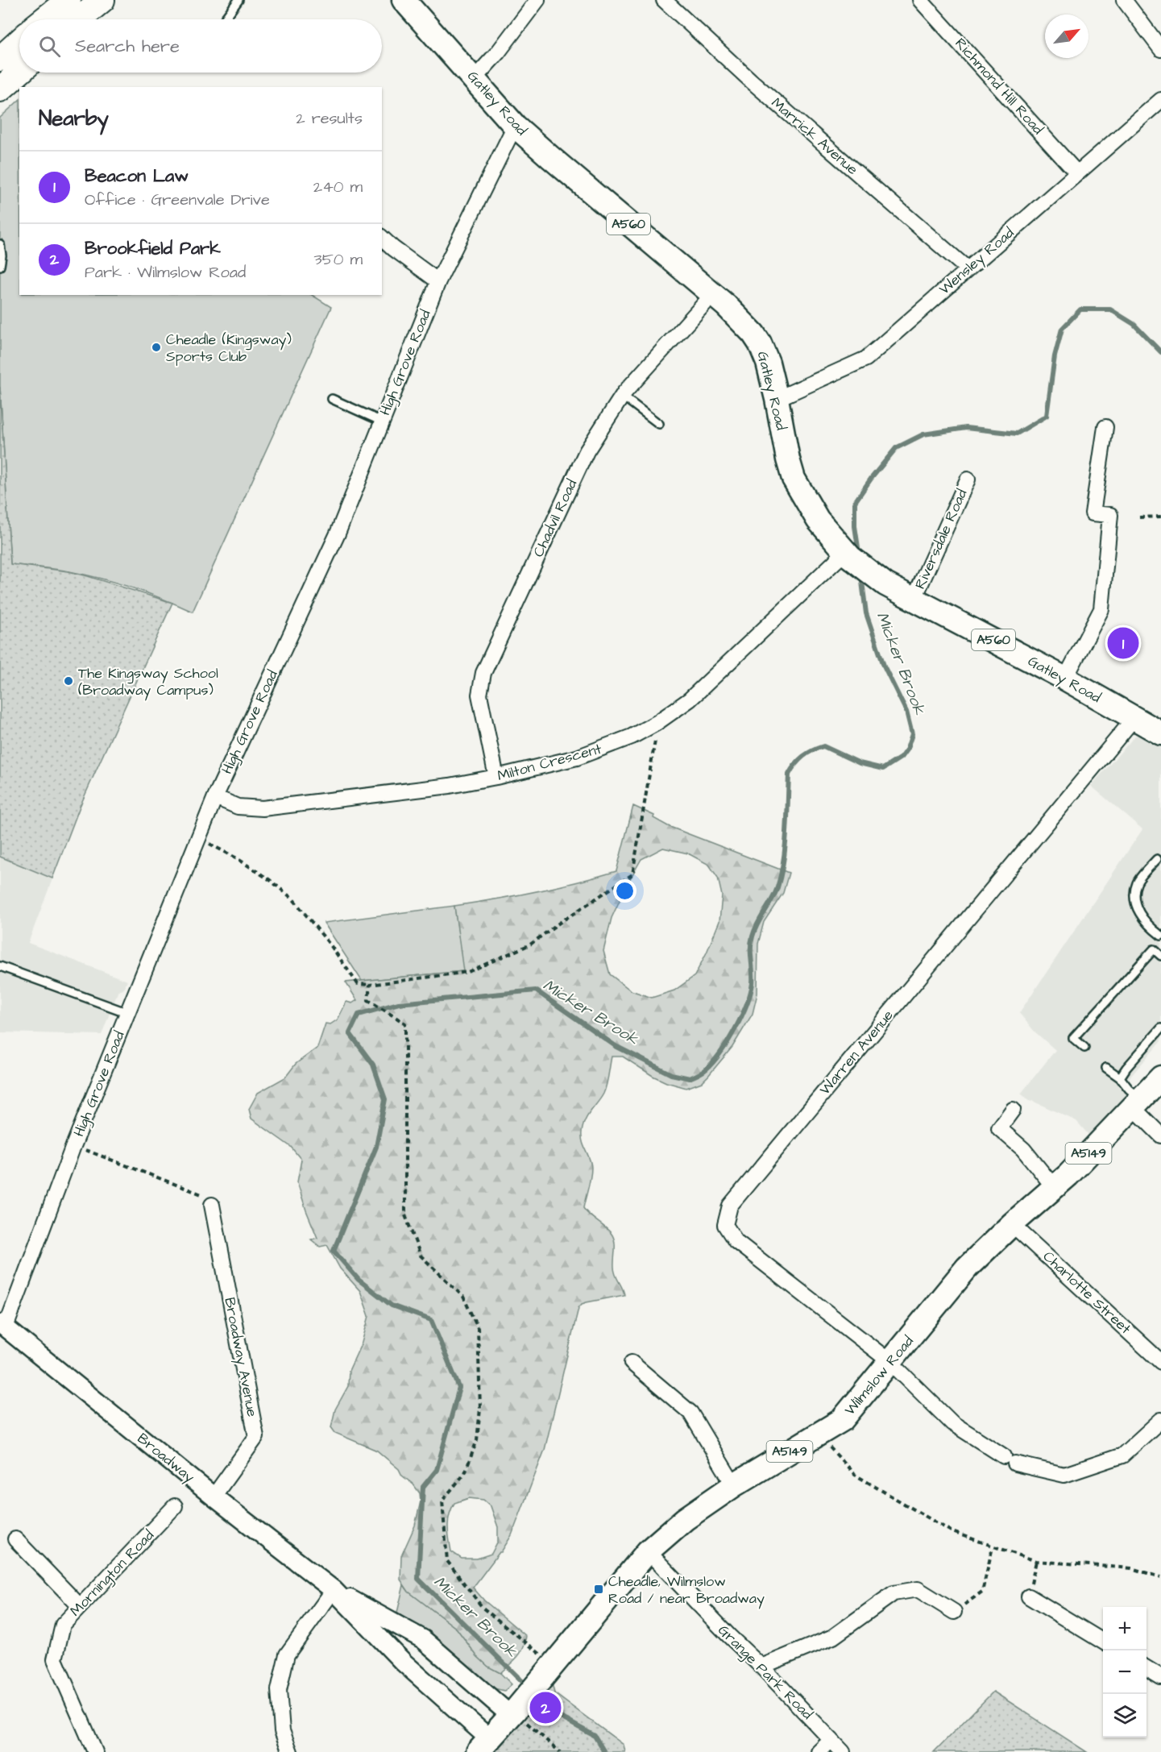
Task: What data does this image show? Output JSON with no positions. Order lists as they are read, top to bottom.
{
  "streets": {
    "main road": [
      "Gatley Road",
      "A560",
      "A5149",
      "Wilmslow Road"
    ],
    "street": [
      "Richmond Hill Road",
      "Marrick Avenue",
      "Wensley Road",
      "High Grove Road",
      "Chadvil Road",
      "Riversdale Road",
      "Milton Crescent",
      "Warren Avenue",
      "Charlotte Street",
      "Broadway Avenue",
      "Broadway",
      "Mornington Road",
      "Grange Park Road"
    ]
  },
  "crossings": [
    ["Richmond Hill Road", "Wensley Road"],
    ["Gatley Road", "Wensley Road"],
    ["Gatley Road", "High Grove Road"],
    ["Gatley Road", "Chadvil Road"],
    ["Gatley Road", "Riversdale Road"],
    ["Gatley Road", "Milton Crescent"],
    ["Gatley Road", "Warren Avenue"],
    ["Marrick Avenue", "Wensley Road"],
    ["High Grove Road", "Milton Crescent"],
    ["High Grove Road", "Broadway"],
    ["Chadvil Road", "Milton Crescent"],
    ["Warren Avenue", "Wilmslow Road"],
    ["Charlotte Street", "Wilmslow Road"],
    ["Broadway Avenue", "Broadway"],
    ["Wilmslow Road", "Broadway"],
    ["Wilmslow Road", "Grange Park Road"]
  ],
  "water": ["Micker Brook"],
  "places": {
    "other": ["Cheadle (Kingsway) Sports Club", "The Kingsway School (Broadway Campus)"],
    "transit": ["Cheadle, Wilmslow Road / near Broadway"]
  },
  "north": "top right",
  "page": {
    "search": "Search here",
    "heading": ["Nearby", "2 results"],
    "list": [
      {
        "mark": "1",
        "name": "Beacon Law",
        "note": "Office · Greenvale Drive",
        "value": "240 m"
      },
      {
        "mark": "2",
        "name": "Brookfield Park",
        "note": "Park · Wilmslow Road",
        "value": "350 m"
      }
    ],
    "pins": ["1", "2"],
    "map_buttons": ["+", "−"]
  }
}
